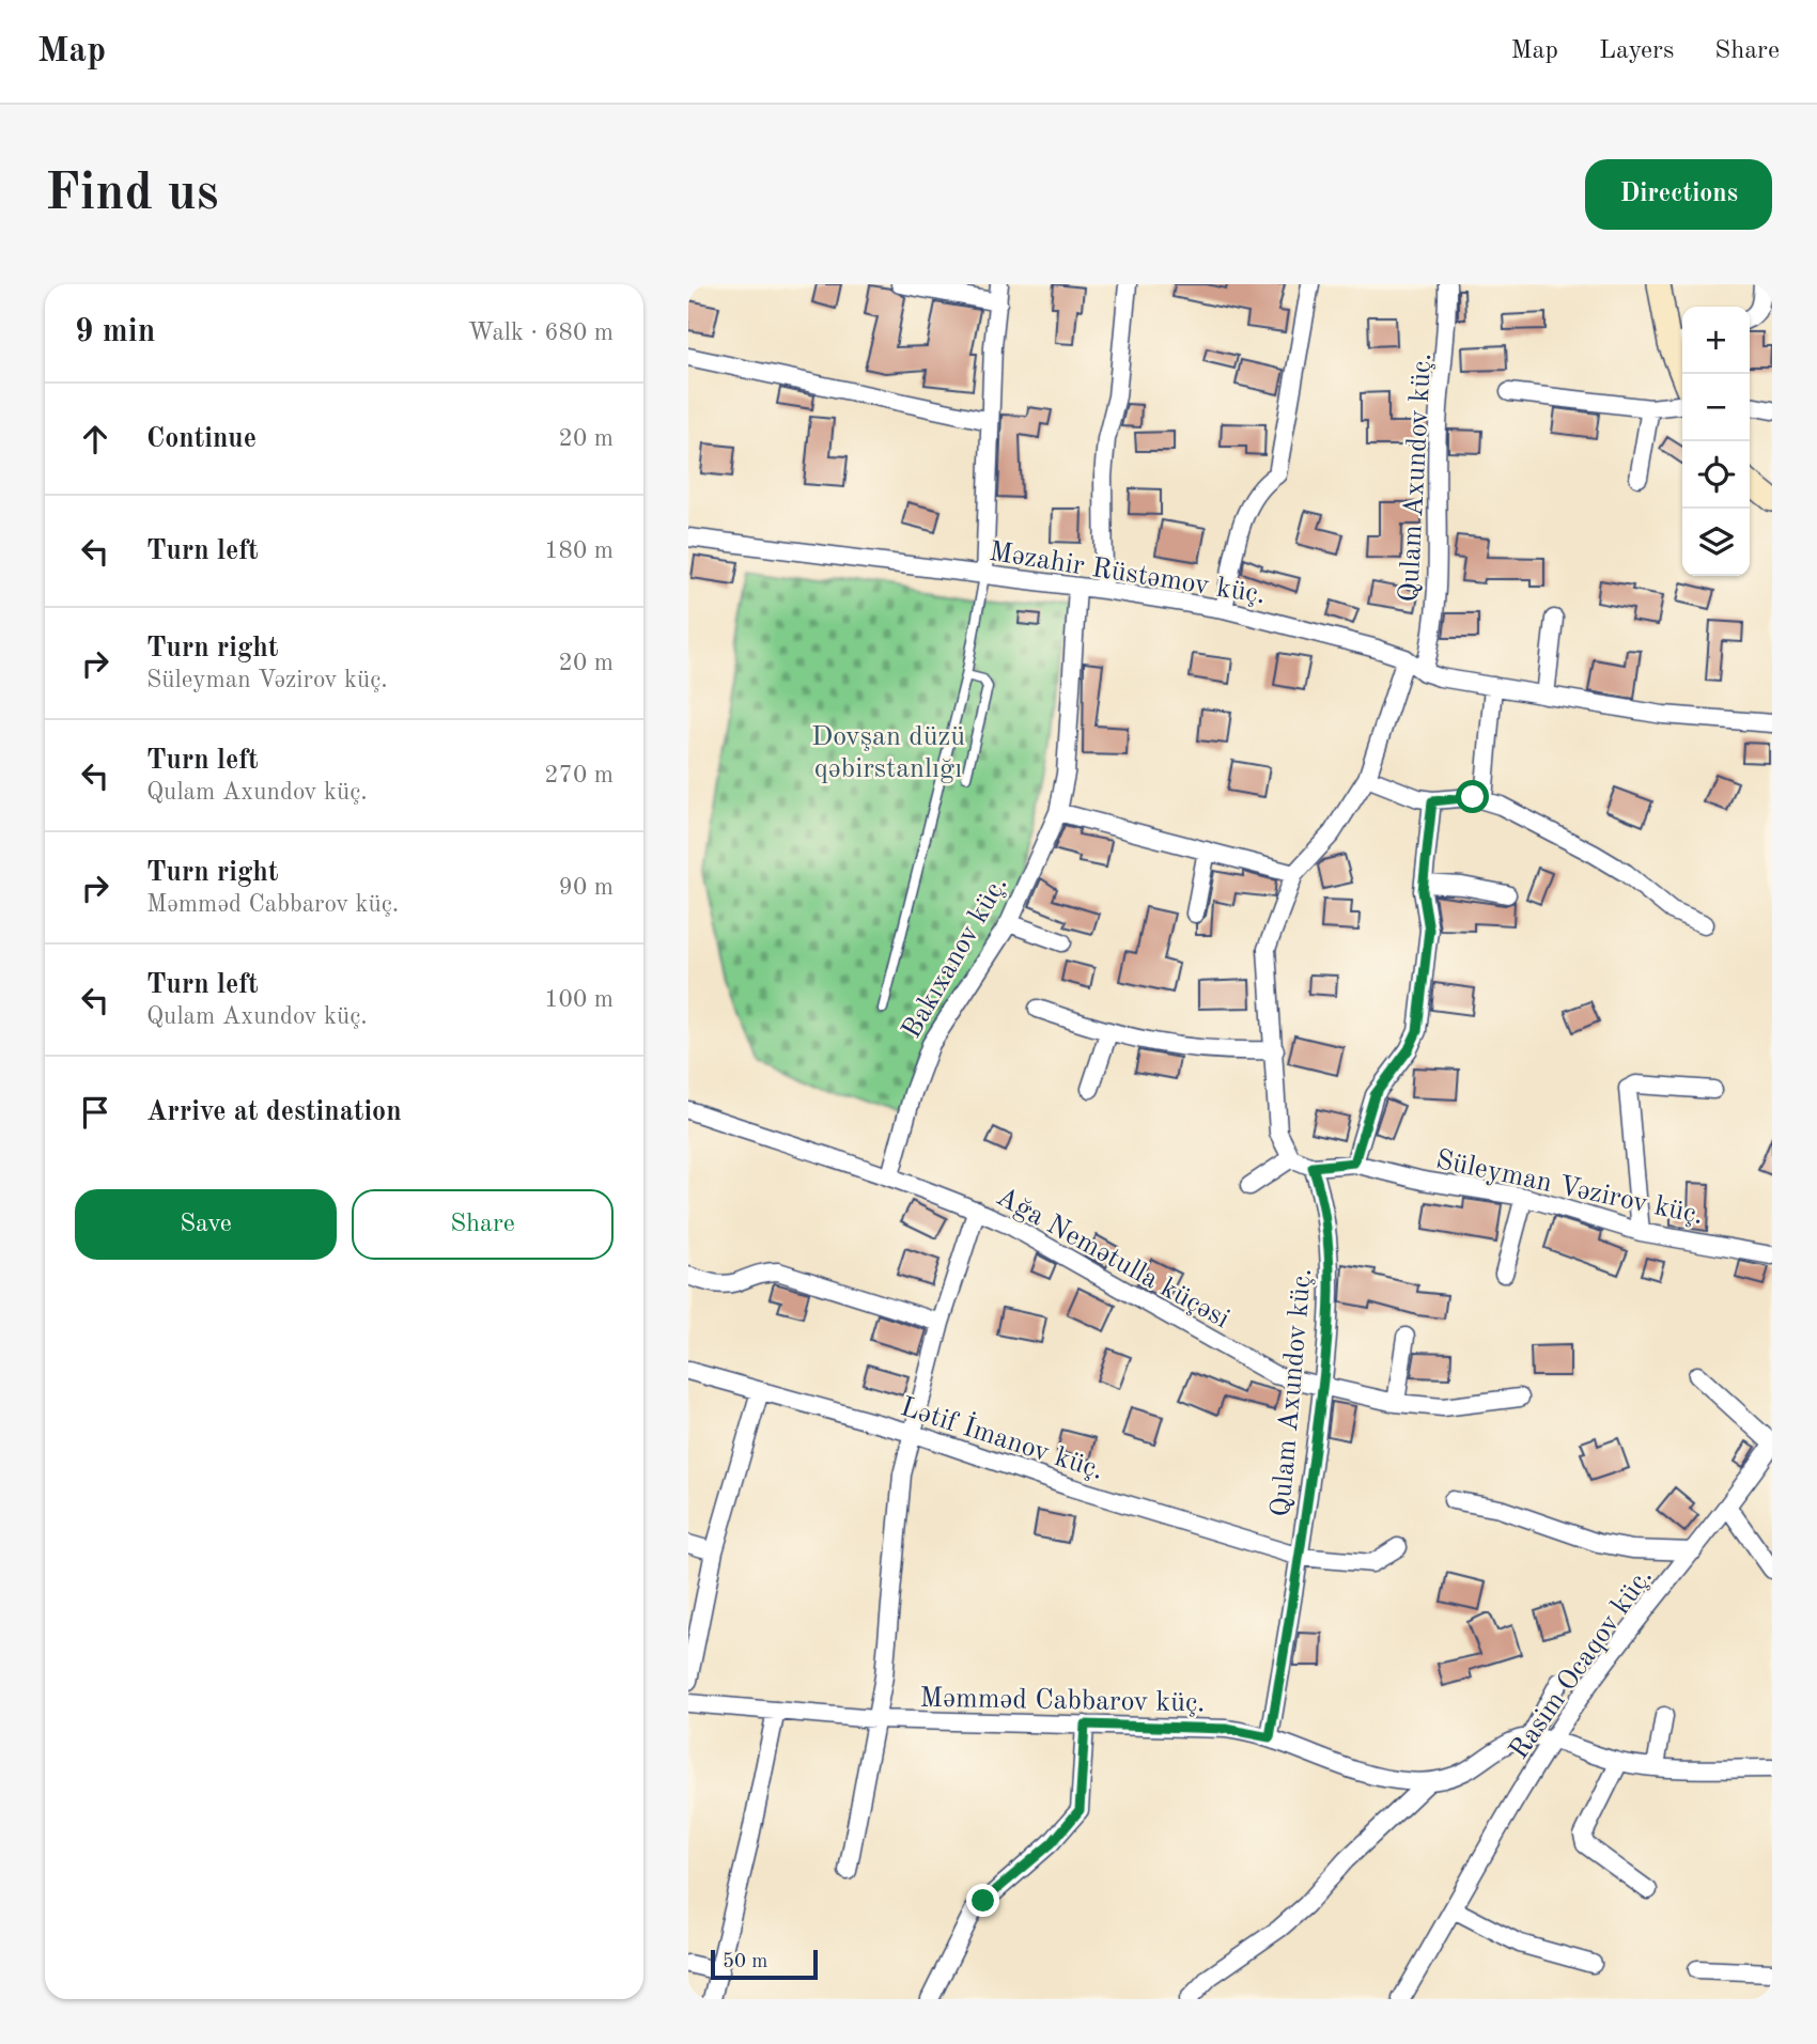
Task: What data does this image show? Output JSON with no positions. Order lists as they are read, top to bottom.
{
  "streets": {
    "street": [
      "Qulam Axundov küç.",
      "Məzahir Rüstəmov küç.",
      "Bakıxanov küç.",
      "Süleyman Vəzirov küç.",
      "Ağa Nemətulla küçəsi",
      "Lətif İmanov küç.",
      "Rasim Ocaqov küç.",
      "Məmməd Cabbarov küç."
    ]
  },
  "crossings": [
    ["Qulam Axundov küç.", "Məzahir Rüstəmov küç."],
    ["Qulam Axundov küç.", "Süleyman Vəzirov küç."],
    ["Qulam Axundov küç.", "Ağa Nemətulla küçəsi"],
    ["Qulam Axundov küç.", "Lətif İmanov küç."],
    ["Qulam Axundov küç.", "Məmməd Cabbarov küç."],
    ["Məzahir Rüstəmov küç.", "Bakıxanov küç."],
    ["Bakıxanov küç.", "Ağa Nemətulla küçəsi"]
  ],
  "parks": ["Dovşan düzü qəbirstanlığı"],
  "scale_bar": "50 m",
  "page": {
    "header": "Map",
    "nav": ["Map", "Layers", "Share"],
    "buttons": [
      "Directions",
      ["Save", "Share"]
    ],
    "title": "Find us",
    "heading": ["9 min", "Walk · 680 m"],
    "map_buttons": ["+", "−"],
    "list": [
      ["Continue", "20 m"],
      ["Turn left", "180 m"],
      ["Turn right", "Süleyman Vəzirov küç.", "20 m"],
      ["Turn left", "Qulam Axundov küç.", "270 m"],
      ["Turn right", "Məmməd Cabbarov küç.", "90 m"],
      ["Turn left", "Qulam Axundov küç.", "100 m"],
      "Arrive at destination"
    ],
    "scale": "50 m"
  }
}
